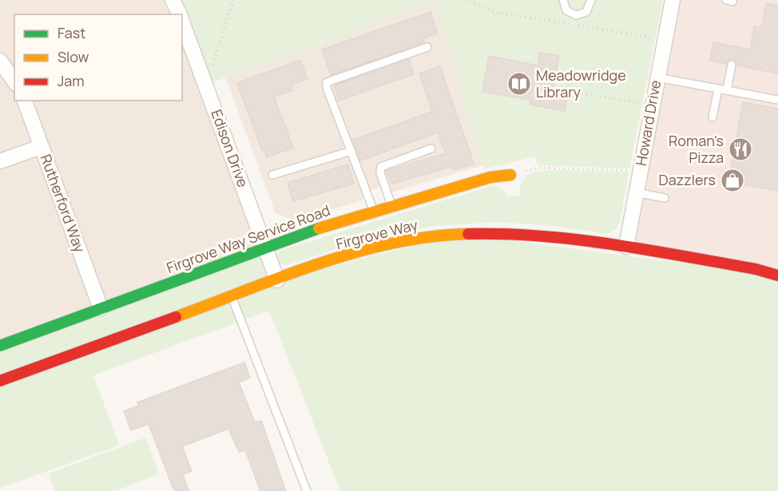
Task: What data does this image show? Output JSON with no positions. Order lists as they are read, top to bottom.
{
  "streets": {
    "street": [
      "Howard Drive",
      "Edison Drive",
      "Rutherford Way",
      "Firgrove Way",
      "Firgrove Way Service Road"
    ]
  },
  "crossings": [
    ["Howard Drive", "Firgrove Way"],
    ["Edison Drive", "Firgrove Way"],
    ["Edison Drive", "Firgrove Way Service Road"],
    ["Rutherford Way", "Firgrove Way Service Road"]
  ],
  "places": {
    "library": ["Meadowridge Library"],
    "restaurant": ["Roman's Pizza"],
    "shop": ["Dazzlers"]
  },
  "legend": ["Fast", "Slow", "Jam"]
}
